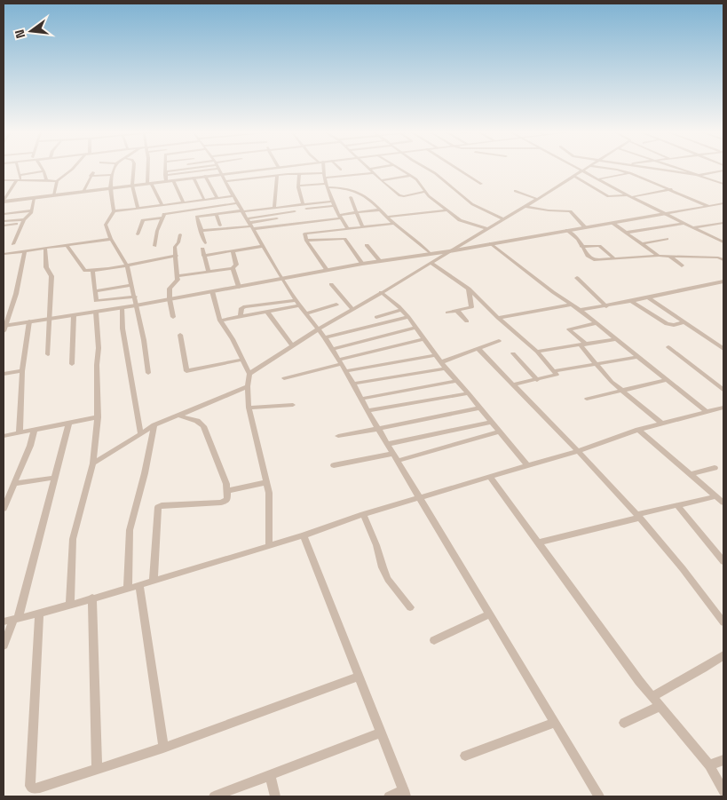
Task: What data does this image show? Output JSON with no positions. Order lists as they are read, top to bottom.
{
  "north": "left"
}
